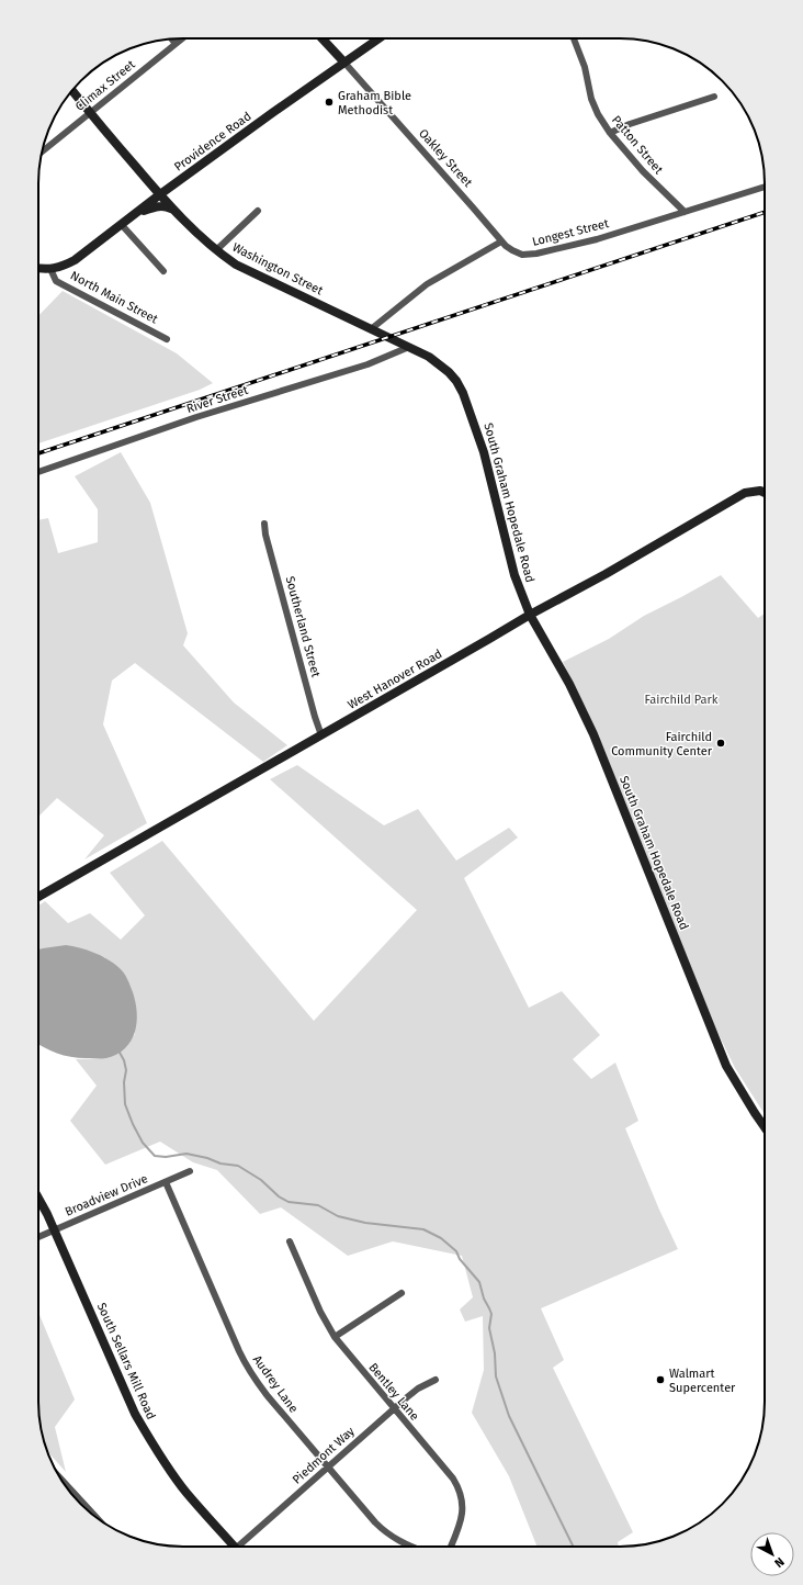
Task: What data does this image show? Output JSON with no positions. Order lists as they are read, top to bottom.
{
  "streets": {
    "street": [
      "Climax Street",
      "Providence Road",
      "Patton Street",
      "Oakley Street",
      "Longest Street",
      "Washington Street",
      "North Main Street",
      "River Street",
      "South Graham Hopedale Road",
      "Southerland Street",
      "West Hanover Road",
      "Broadview Drive",
      "South Sellars Mill Road",
      "Audrey Lane",
      "Bentley Lane",
      "Piedmont Way"
    ]
  },
  "crossings": [
    ["Climax Street", "Washington Street"],
    ["Providence Road", "Oakley Street"],
    ["Providence Road", "Washington Street"],
    ["Providence Road", "North Main Street"],
    ["Patton Street", "Longest Street"],
    ["Oakley Street", "Longest Street"],
    ["Washington Street", "River Street"],
    ["Washington Street", "South Graham Hopedale Road"],
    ["River Street", "South Graham Hopedale Road"],
    ["South Graham Hopedale Road", "West Hanover Road"],
    ["Southerland Street", "West Hanover Road"],
    ["Broadview Drive", "South Sellars Mill Road"],
    ["Broadview Drive", "Audrey Lane"],
    ["Audrey Lane", "Piedmont Way"],
    ["Bentley Lane", "Piedmont Way"]
  ],
  "parks": ["Fairchild Park"],
  "places": ["Graham Bible Methodist", "Fairchild Community Center", "Walmart Supercenter"],
  "north": "bottom right"
}
